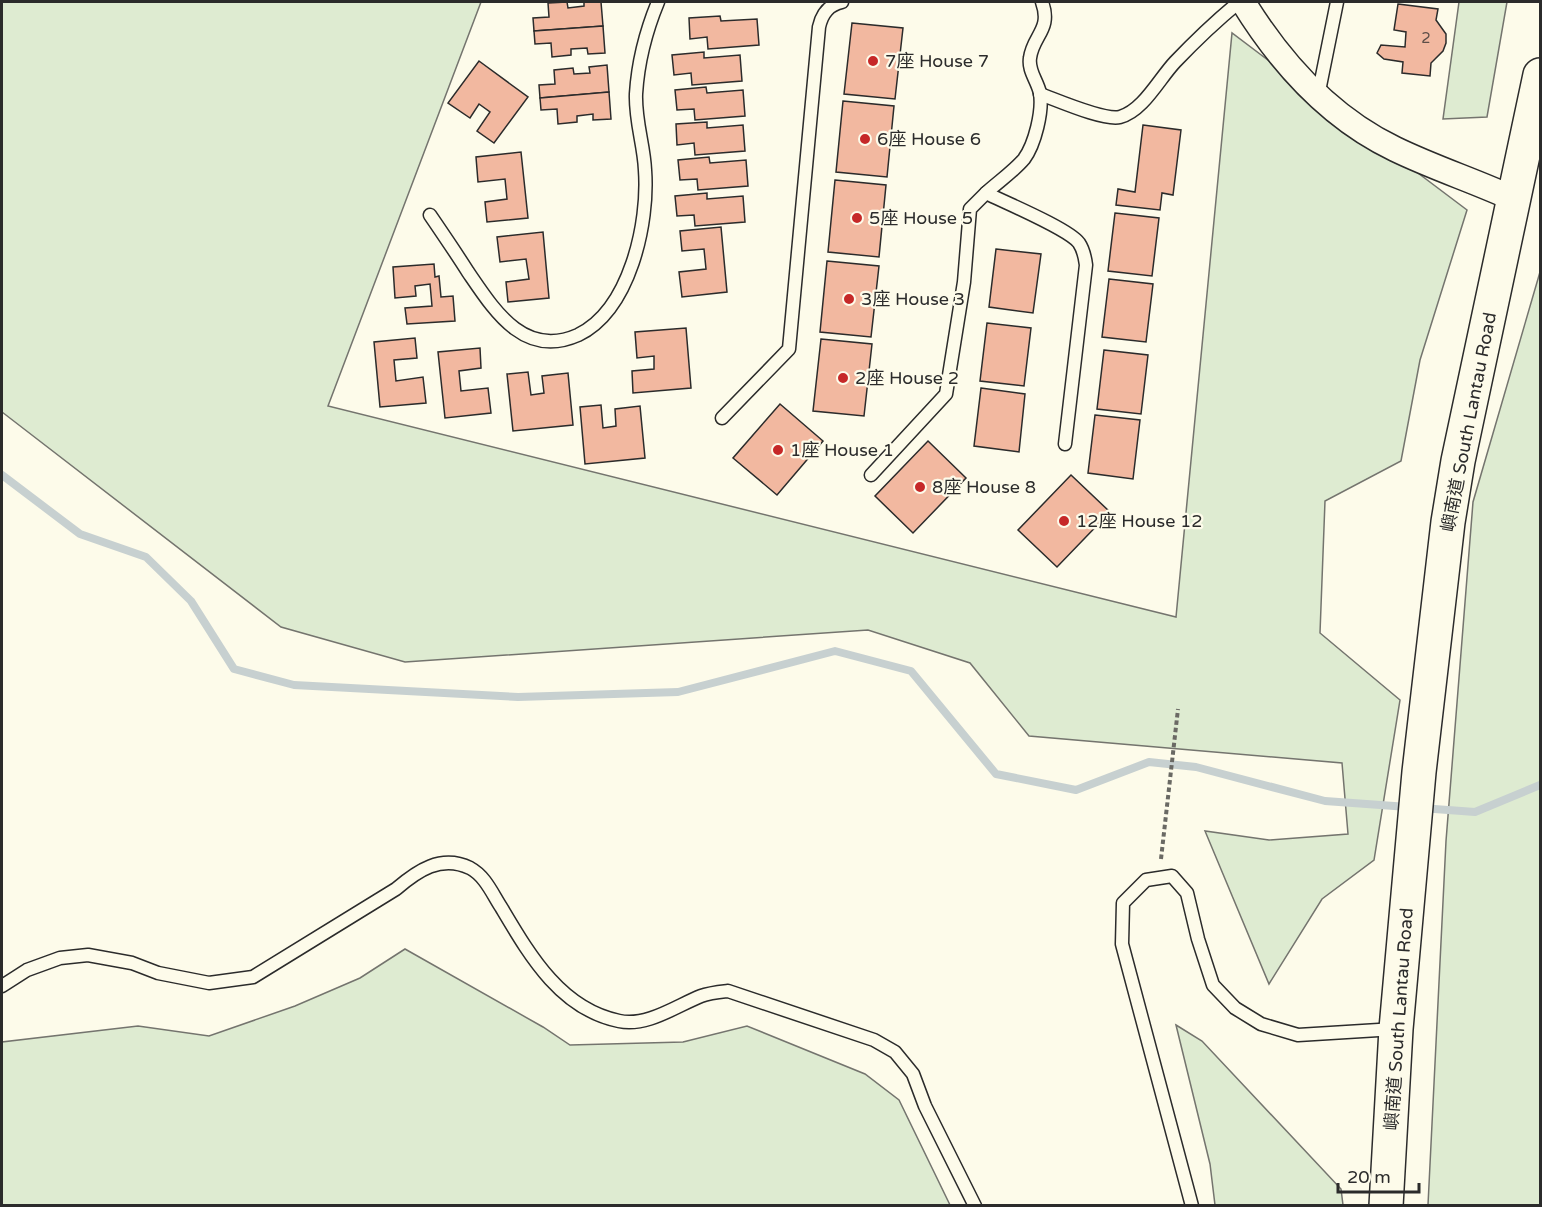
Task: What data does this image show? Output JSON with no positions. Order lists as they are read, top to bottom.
{
  "streets": {
    "main road": ["嶼南道 South Lantau Road"]
  },
  "places": [
    "7座 House 7",
    "6座 House 6",
    "5座 House 5",
    "3座 House 3",
    "2座 House 2",
    "1座 House 1",
    "8座 House 8",
    "12座 House 12"
  ],
  "house_numbers": ["2"],
  "scale_bar": "20 m"
}
